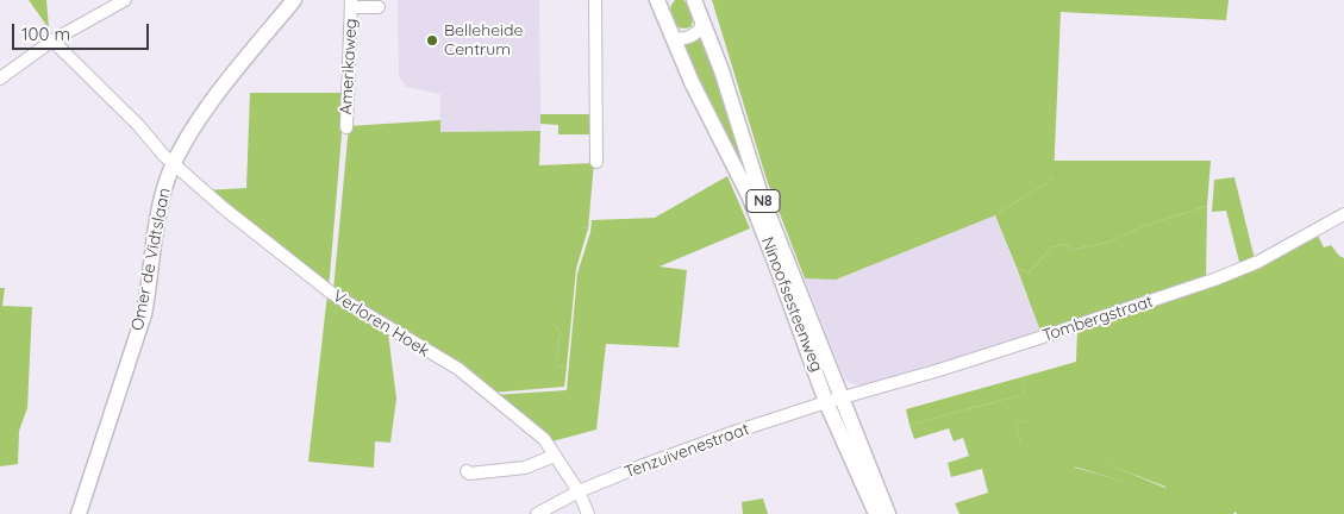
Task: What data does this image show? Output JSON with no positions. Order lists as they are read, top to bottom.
{
  "streets": {
    "main road": ["N8", "Omer de Vidtslaan", "Ninoofsesteenweg"],
    "street": [
      "Amerikaweg",
      "Tombergstraat",
      "Verloren Hoek",
      "Tenzuivenestraat"
    ]
  },
  "crossings": [
    ["Omer de Vidtslaan", "Verloren Hoek"],
    ["Ninoofsesteenweg", "Tombergstraat"],
    ["Ninoofsesteenweg", "Tenzuivenestraat"],
    ["Tombergstraat", "Tenzuivenestraat"],
    ["Verloren Hoek", "Tenzuivenestraat"]
  ],
  "places": ["Belleheide Centrum"],
  "scale_bar": "100 m"
}
